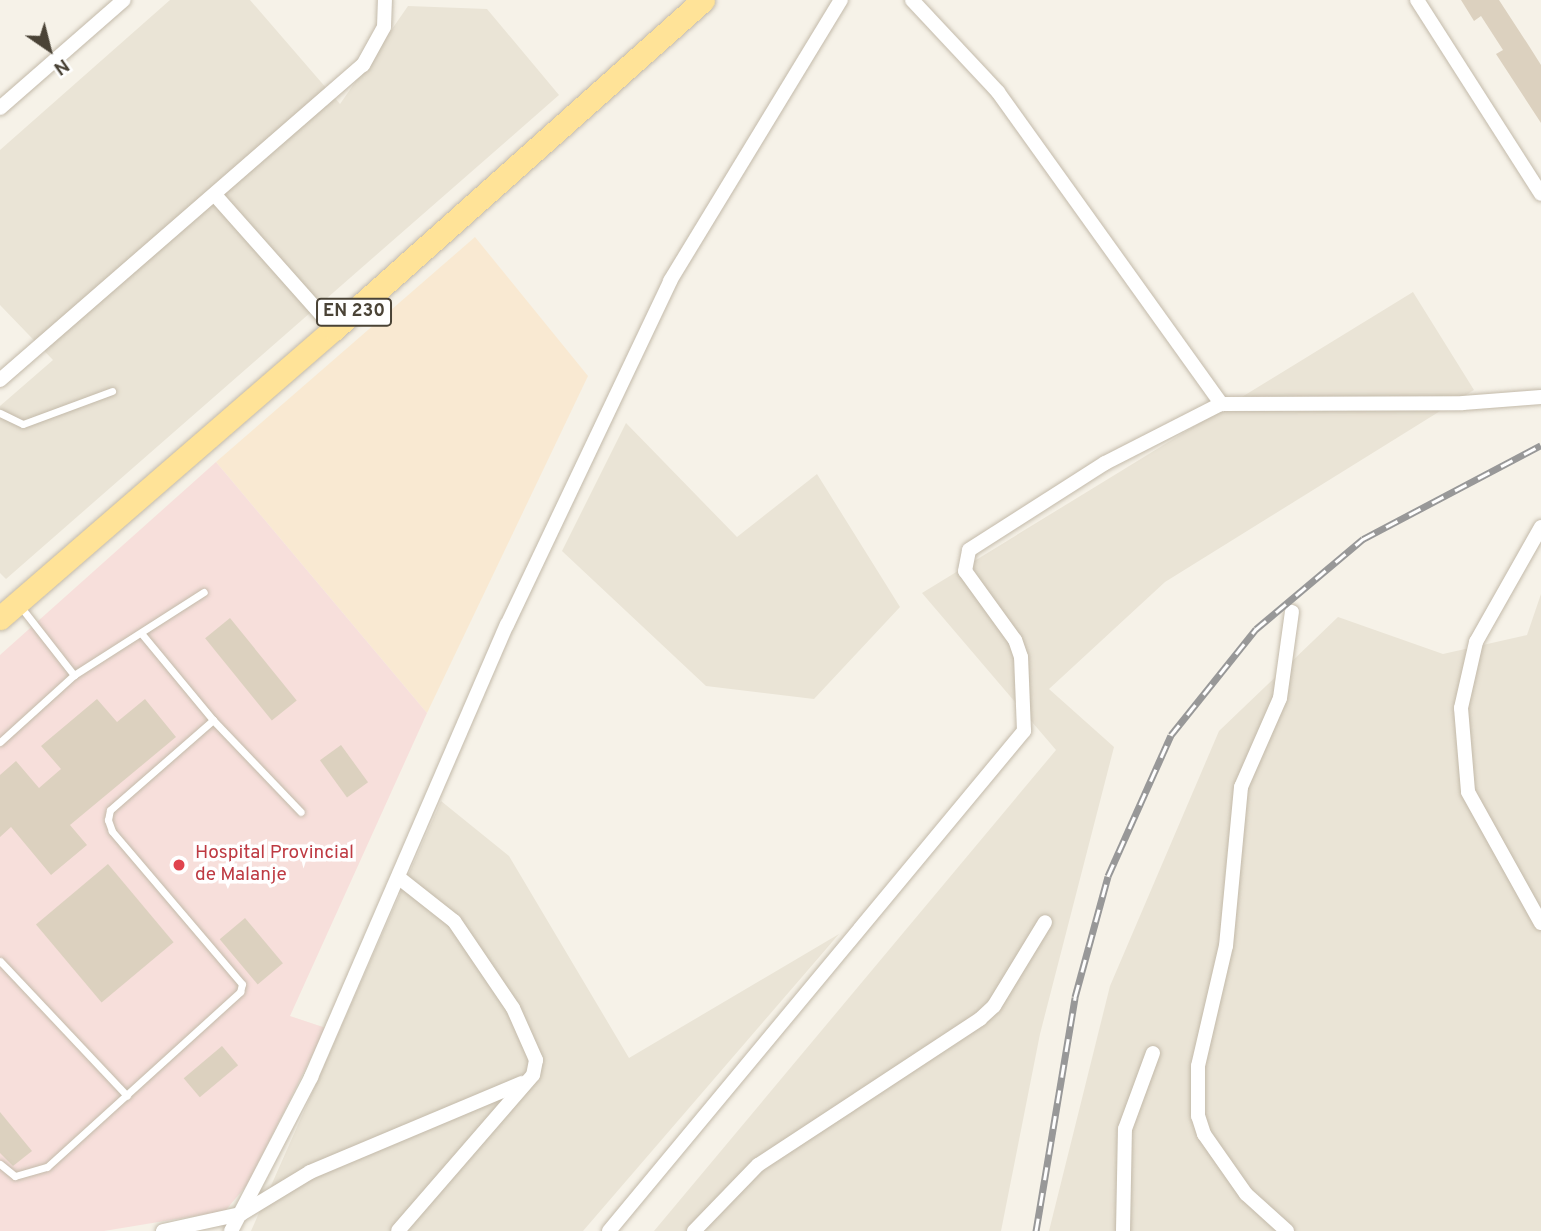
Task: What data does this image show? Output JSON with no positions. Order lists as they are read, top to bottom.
{
  "streets": {
    "main road": ["EN 230"]
  },
  "places": ["Hospital Provincial de Malanje"],
  "north": "bottom right"
}
